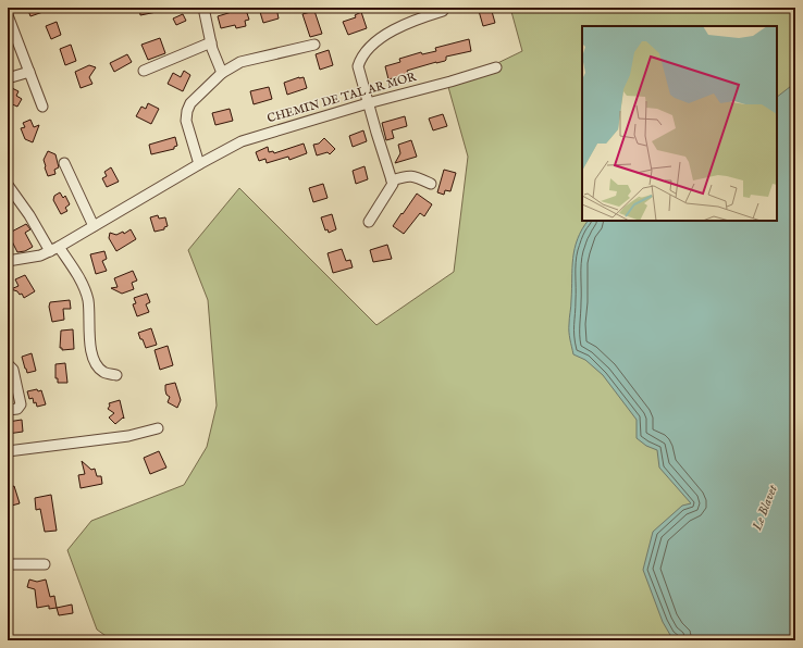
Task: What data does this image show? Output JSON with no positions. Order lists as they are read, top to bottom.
{
  "streets": {
    "street": ["CHEMIN DE TAL AR MOR"]
  },
  "water": ["Le Blavet"]
}
